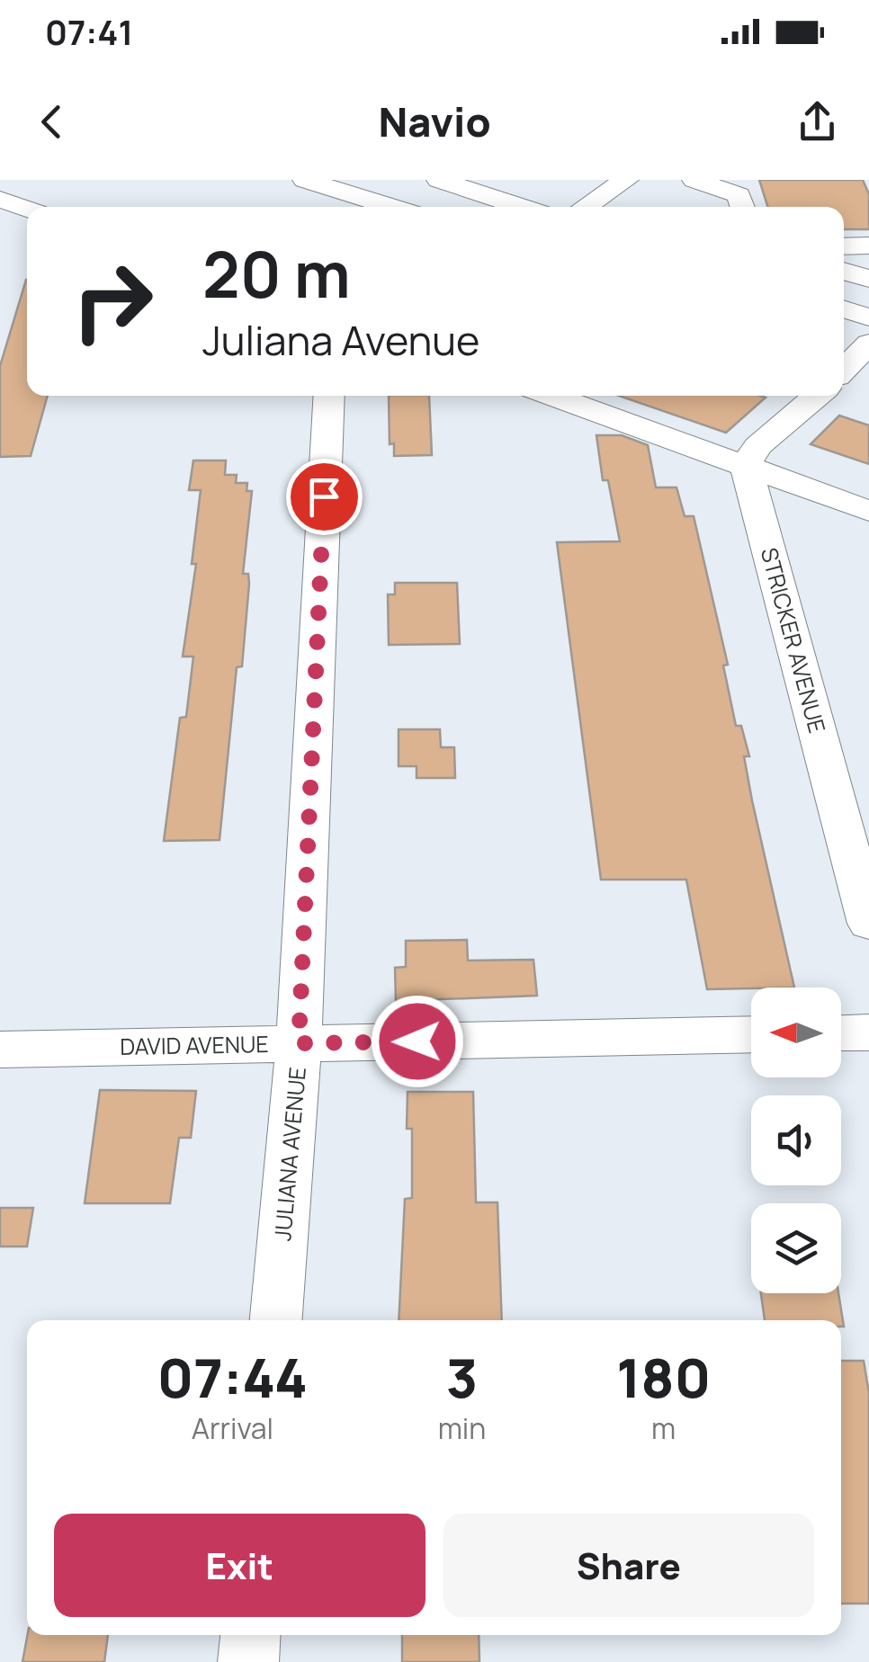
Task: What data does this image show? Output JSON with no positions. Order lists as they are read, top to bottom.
{
  "streets": {
    "street": ["STRICKER AVENUE", "DAVID AVENUE", "JULIANA AVENUE"]
  },
  "crossings": [
    ["DAVID AVENUE", "JULIANA AVENUE"]
  ],
  "north": "left",
  "page": {
    "status": "07:41",
    "header": "Navio",
    "turn": ["20 m", "Juliana Avenue"],
    "eta": [
      "07:44",
      "Arrival",
      "3",
      "min",
      "180",
      "m"
    ],
    "buttons": ["Exit", "Share"]
  }
}
